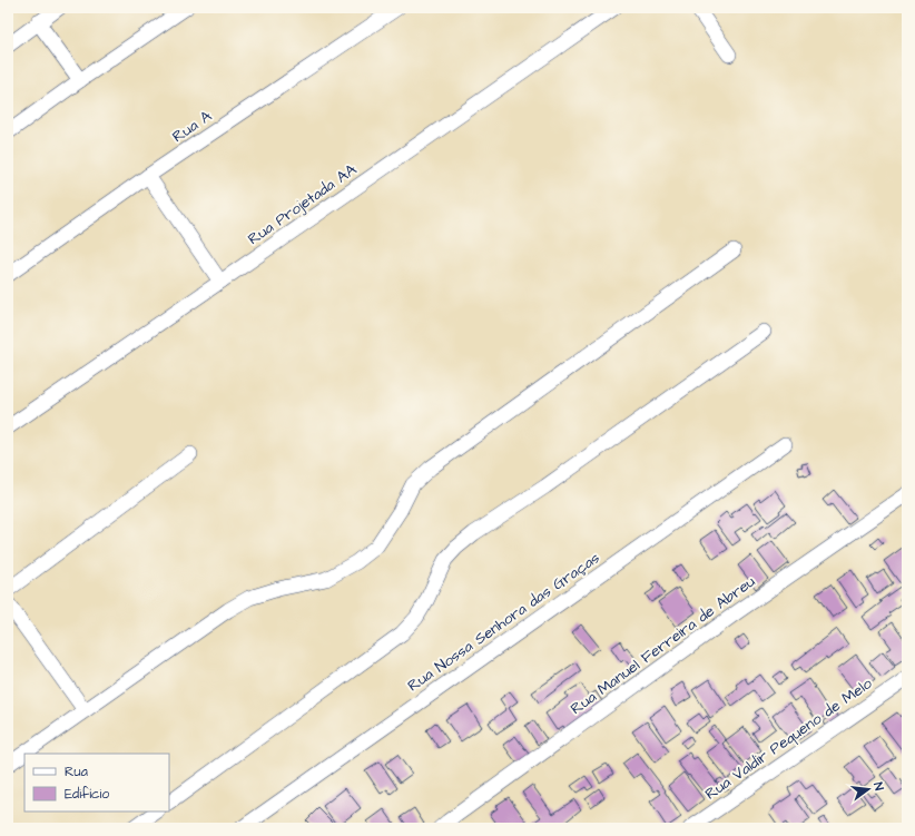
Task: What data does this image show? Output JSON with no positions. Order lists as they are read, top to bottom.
{
  "streets": {
    "street": [
      "Rua A",
      "Rua Projetada AA",
      "Rua Nossa Senhora das Graças",
      "Rua Manuel Ferreira de Abreu",
      "Rua Valdir Pequeno de Melo"
    ]
  },
  "legend": ["Rua", "Edifício"],
  "north": "right"
}
